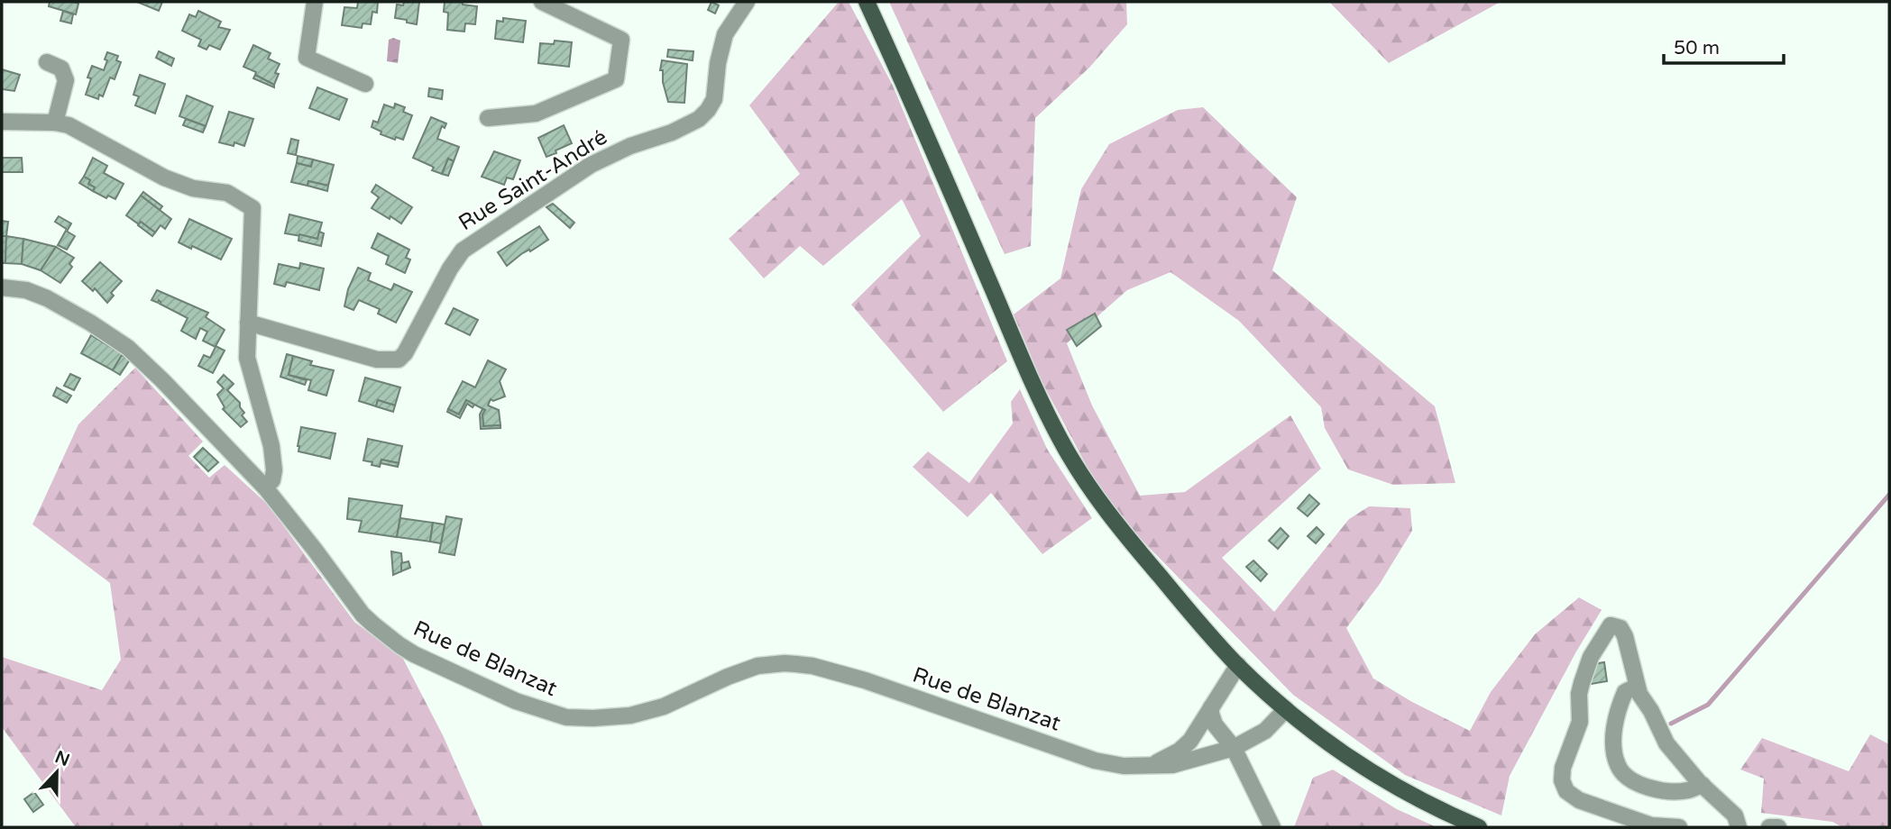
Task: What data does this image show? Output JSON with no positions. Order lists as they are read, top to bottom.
{
  "streets": {
    "street": ["Rue Saint-André", "Rue de Blanzat"]
  },
  "scale_bar": "50 m",
  "north": "top"
}
